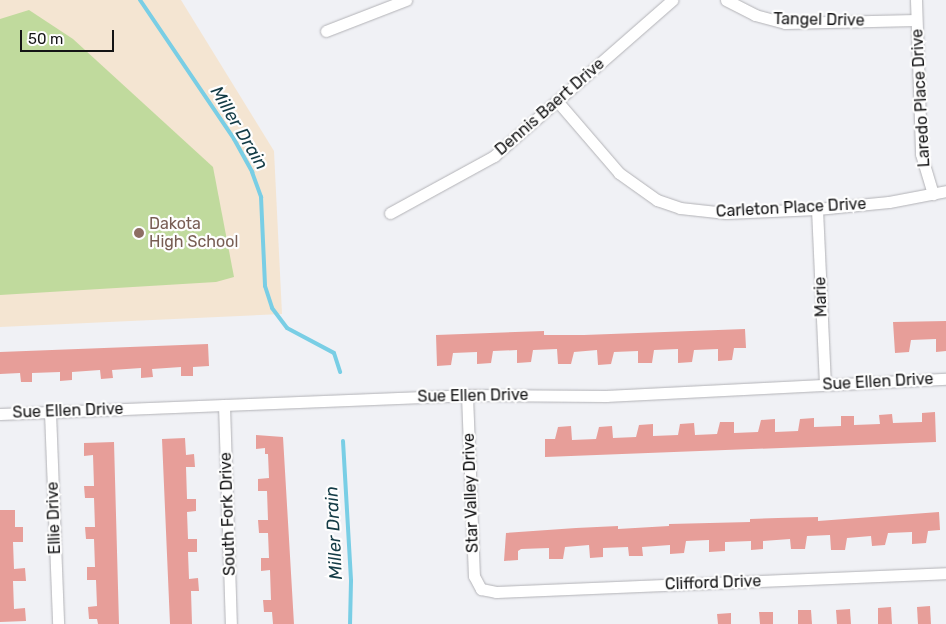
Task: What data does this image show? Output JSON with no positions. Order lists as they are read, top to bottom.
{
  "streets": {
    "street": [
      "Tangel Drive",
      "Laredo Place Drive",
      "Dennis Baert Drive",
      "Carleton Place Drive",
      "Marie",
      "Sue Ellen Drive",
      "Star Valley Drive",
      "South Fork Drive",
      "Ellie Drive",
      "Clifford Drive"
    ]
  },
  "crossings": [
    ["Tangel Drive", "Laredo Place Drive"],
    ["Laredo Place Drive", "Carleton Place Drive"],
    ["Dennis Baert Drive", "Carleton Place Drive"],
    ["Carleton Place Drive", "Marie"],
    ["Marie", "Sue Ellen Drive"],
    ["Sue Ellen Drive", "Star Valley Drive"],
    ["Sue Ellen Drive", "South Fork Drive"],
    ["Sue Ellen Drive", "Ellie Drive"],
    ["Star Valley Drive", "Clifford Drive"]
  ],
  "water": ["Miller Drain"],
  "places": ["Dakota High School"],
  "scale_bar": "50 m"
}
